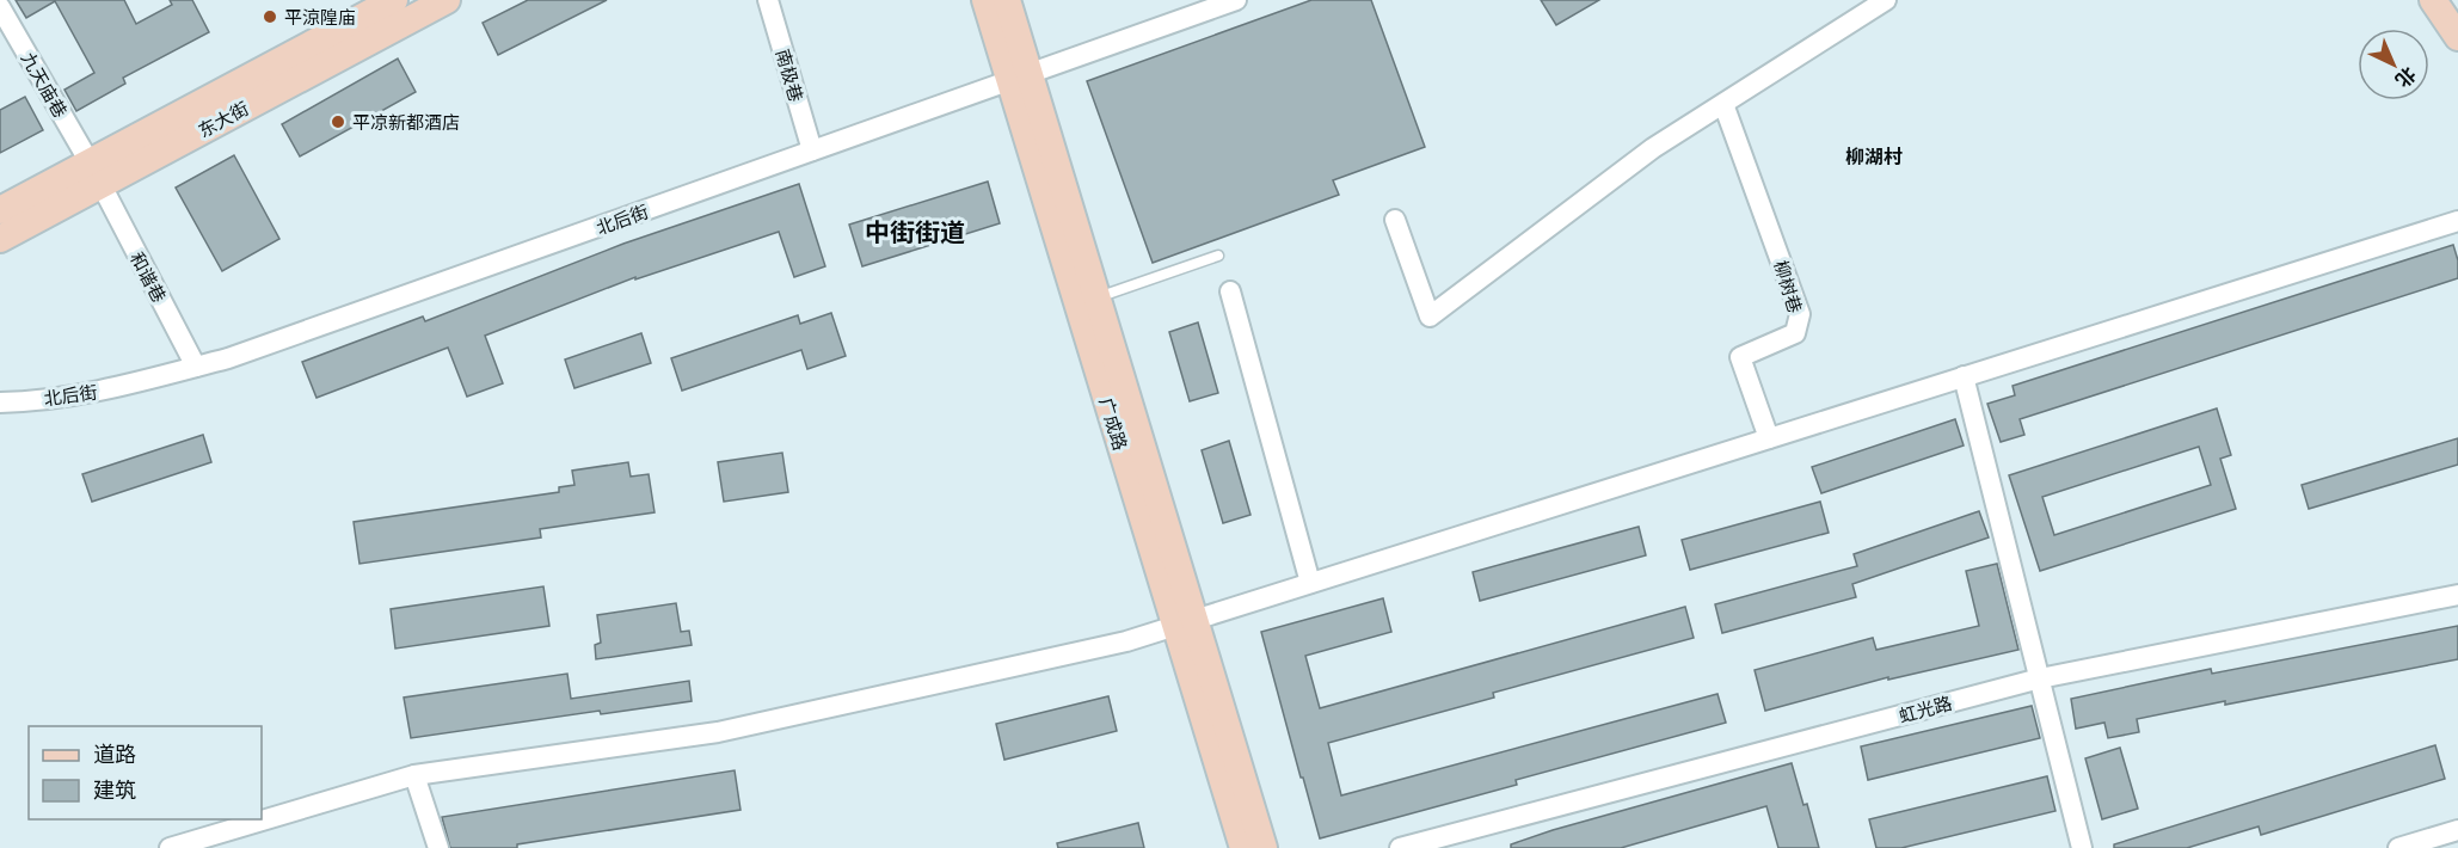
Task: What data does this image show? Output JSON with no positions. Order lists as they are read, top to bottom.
{
  "streets": {
    "main road": ["东大街", "广成路"],
    "street": [
      "南极巷",
      "九天庙巷",
      "北后街",
      "和谐巷",
      "柳树巷",
      "虹光路"
    ]
  },
  "crossings": [
    ["南极巷", "北后街"],
    ["九天庙巷", "东大街"],
    ["九天庙巷", "和谐巷"],
    ["东大街", "和谐巷"],
    ["北后街", "和谐巷"],
    ["北后街", "广成路"]
  ],
  "districts": ["柳湖村", "中街街道"],
  "places": ["平涼隍庙", "平凉新都酒店"],
  "legend": ["道路", "建筑"],
  "north": "bottom right"
}
